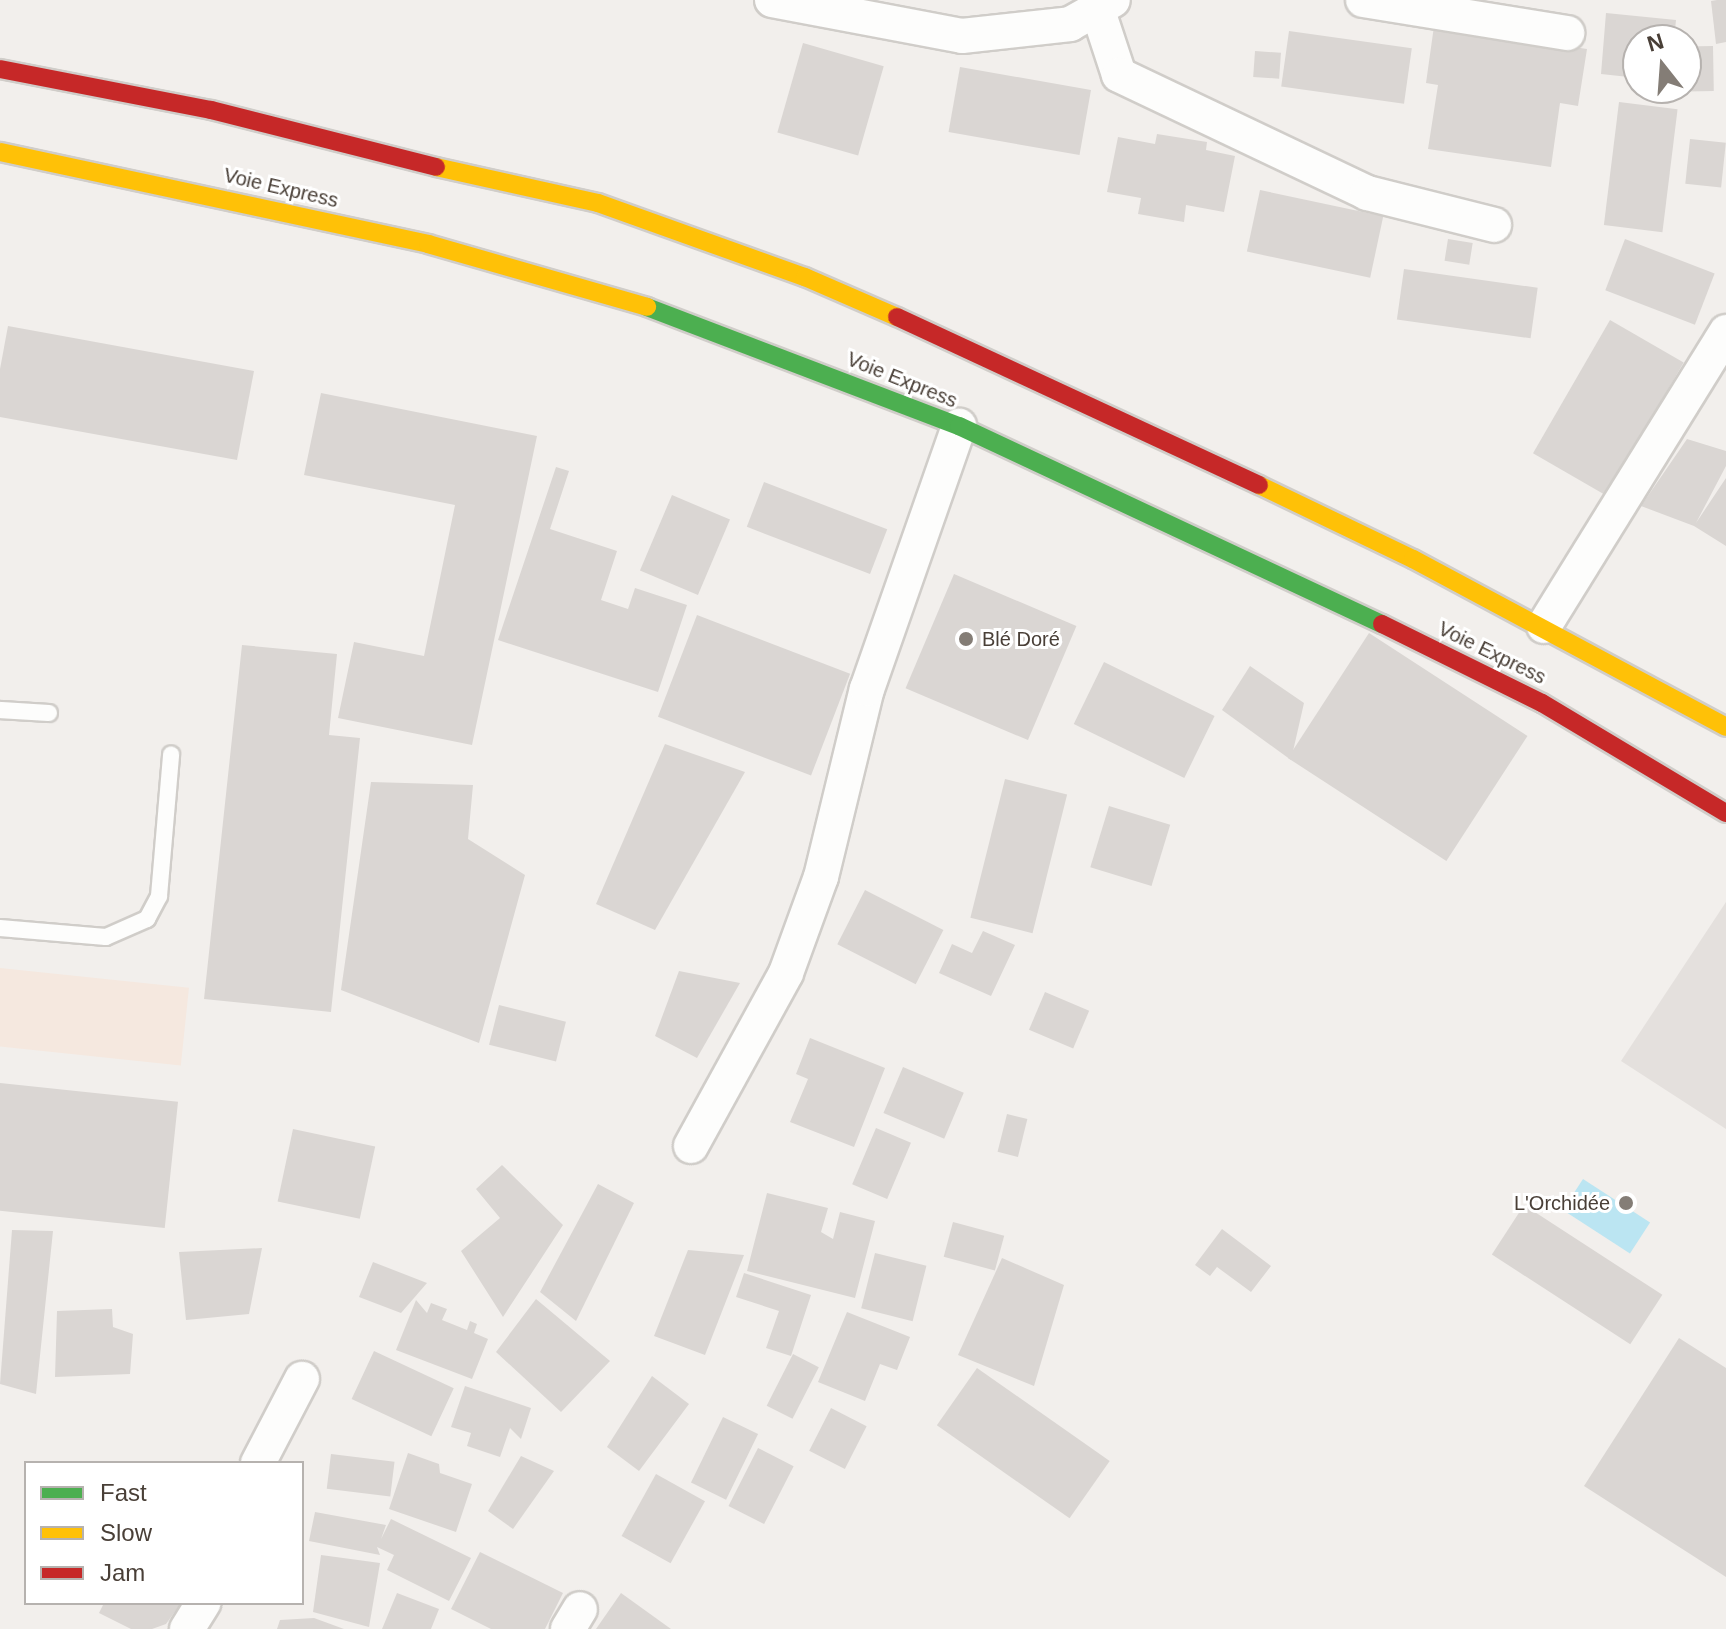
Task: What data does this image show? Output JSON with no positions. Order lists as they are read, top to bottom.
{
  "streets": {
    "highway": ["Voie Express"]
  },
  "places": ["Blé Doré", "L'Orchidée"],
  "legend": ["Fast", "Slow", "Jam"],
  "north": "top"
}
